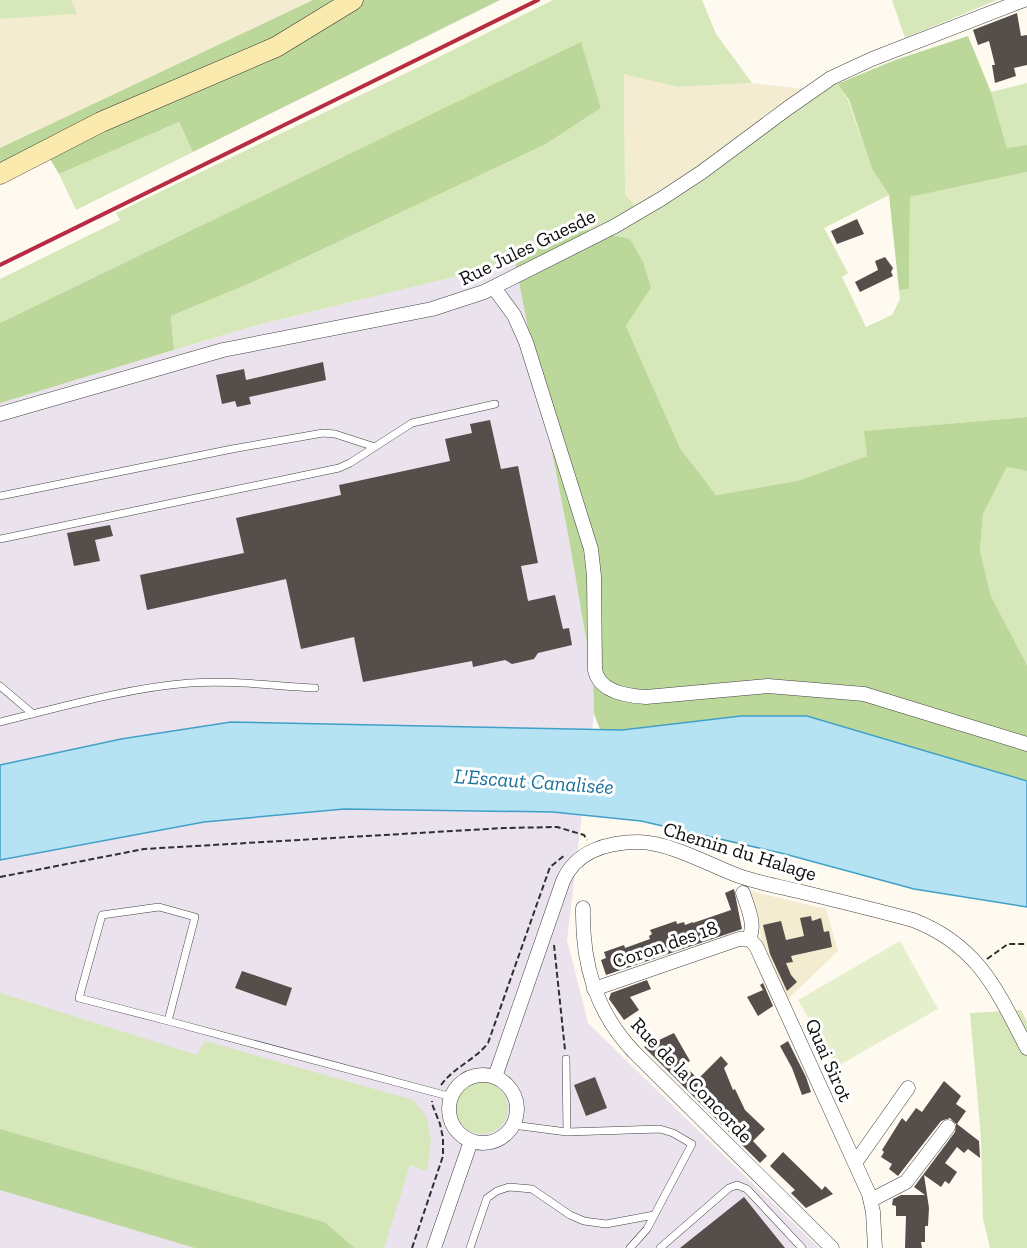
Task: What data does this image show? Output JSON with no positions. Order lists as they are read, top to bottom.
{
  "streets": {
    "street": [
      "Rue Jules Guesde",
      "Chemin du Halage",
      "Coron des 18",
      "Quai Sirot",
      "Rue de la Concorde"
    ]
  },
  "crossings": [
    ["Coron des 18", "Quai Sirot"],
    ["Coron des 18", "Rue de la Concorde"]
  ],
  "water": ["L'Escaut Canalisée"]
}
